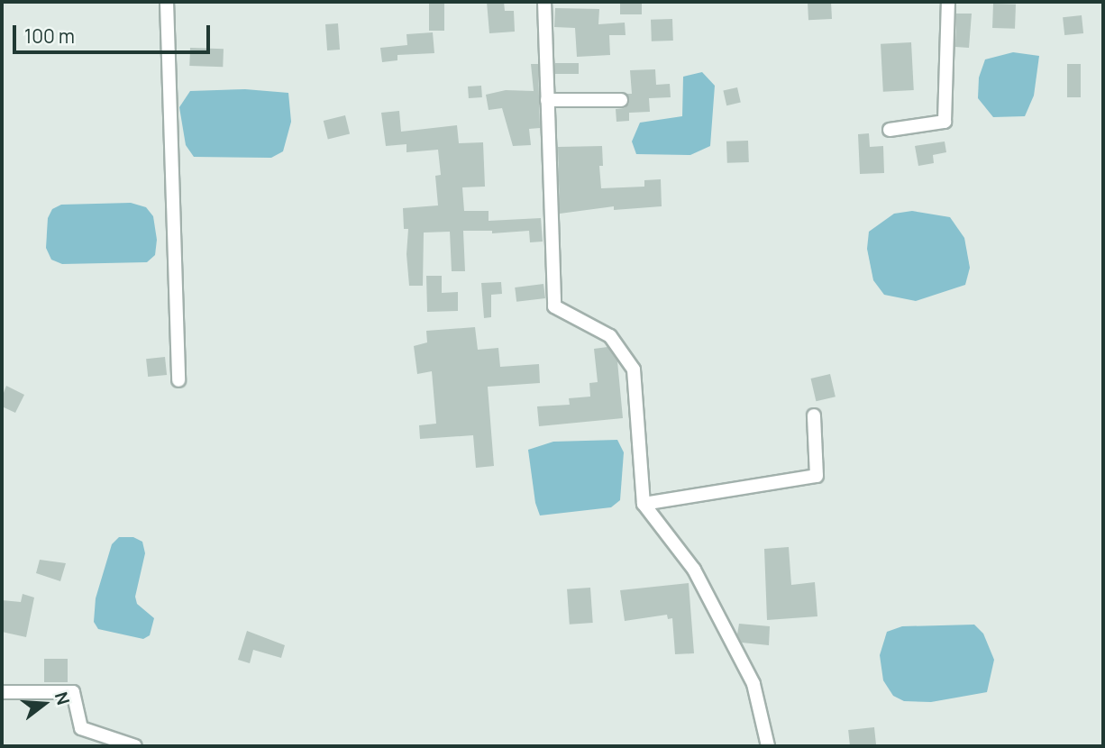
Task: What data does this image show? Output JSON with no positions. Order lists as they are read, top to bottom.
{
  "scale_bar": "100 m",
  "north": "right"
}
